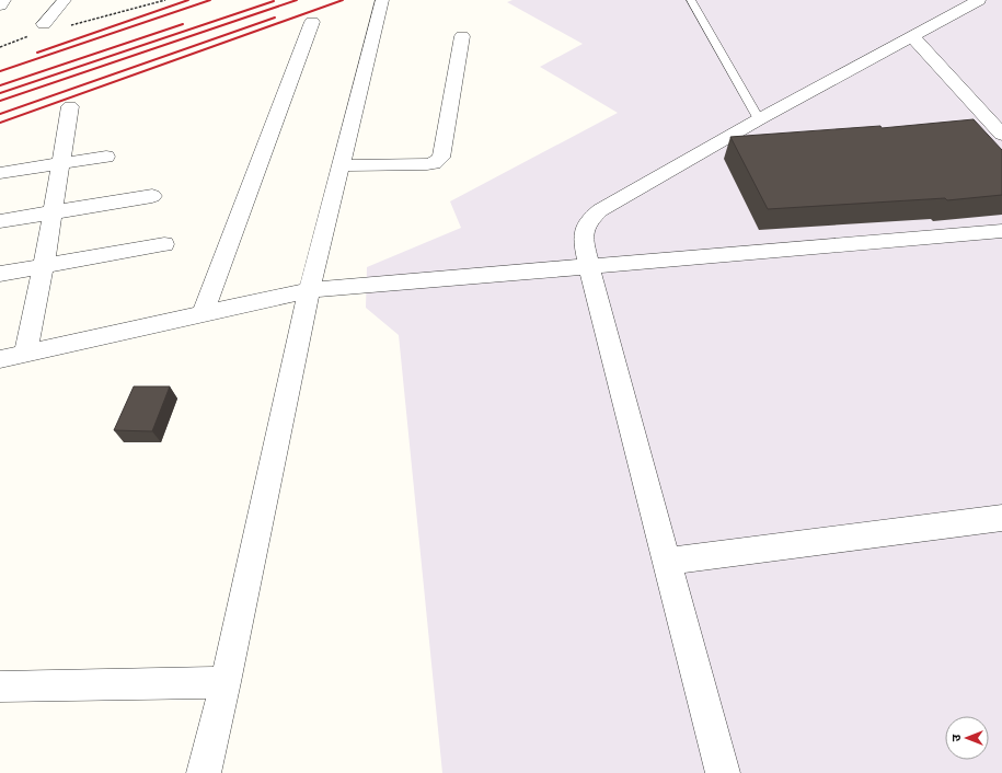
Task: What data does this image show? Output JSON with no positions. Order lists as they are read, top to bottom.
{
  "north": "left"
}
